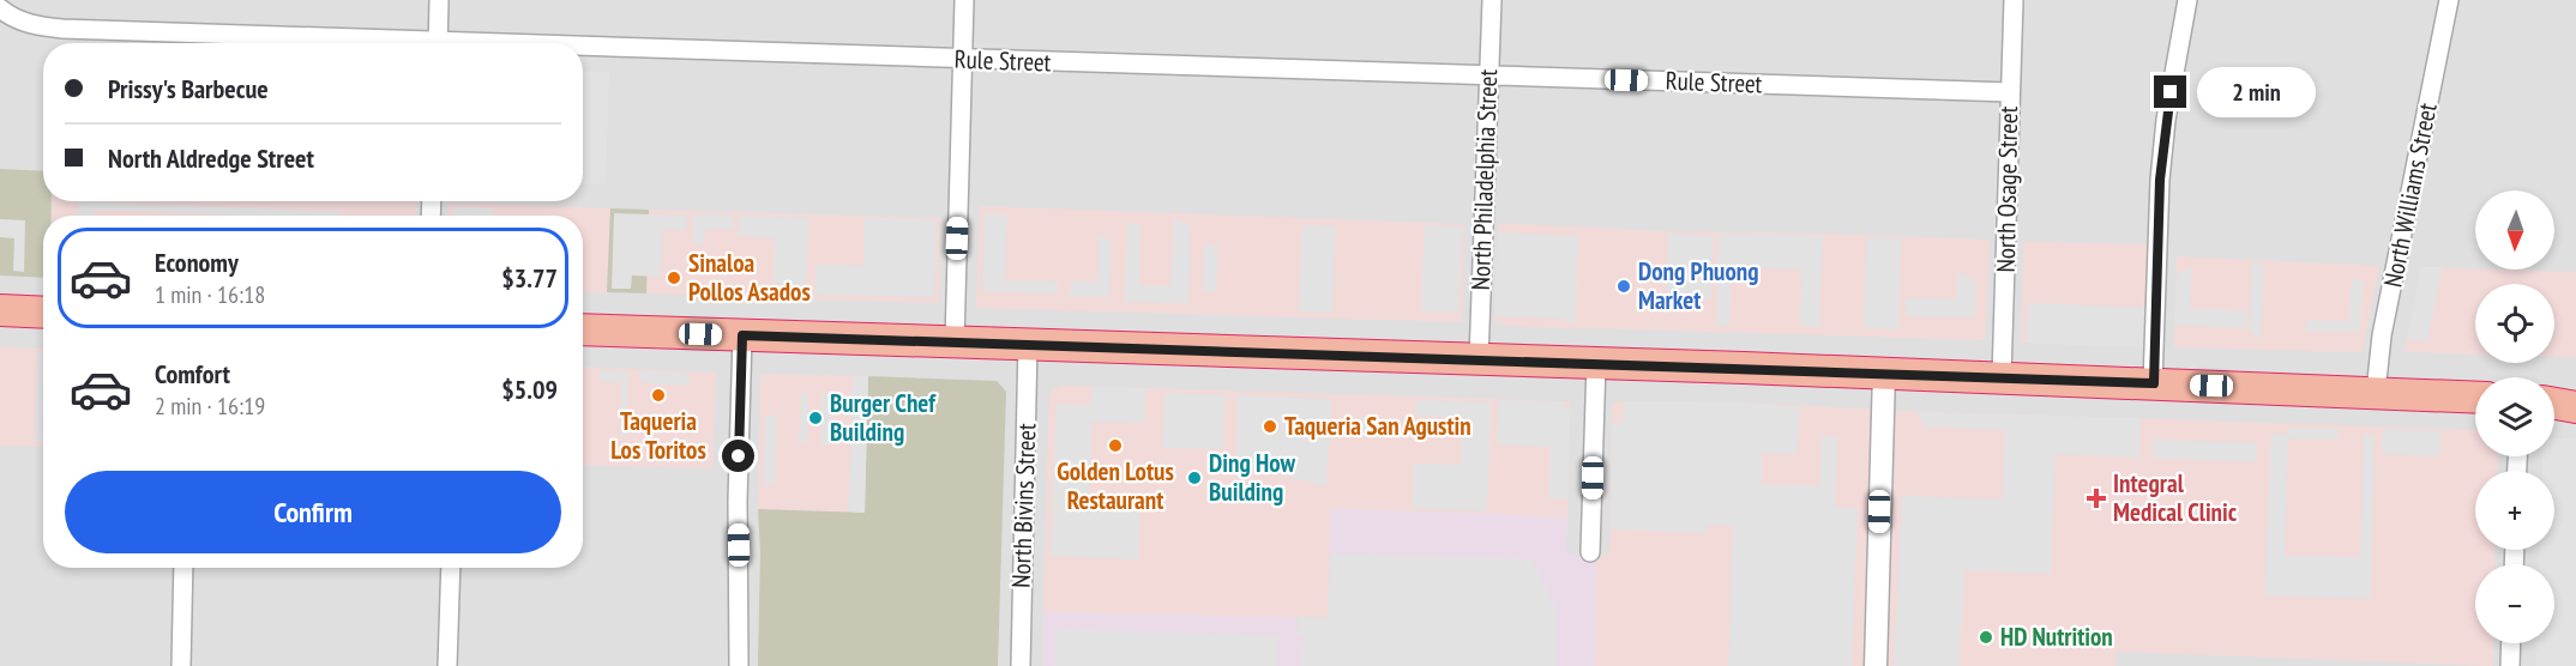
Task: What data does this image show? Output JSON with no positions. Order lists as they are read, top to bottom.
{
  "streets": {
    "street": [
      "Rule Street",
      "North Philadelphia Street",
      "North Osage Street",
      "North Williams Street",
      "North Bivins Street"
    ]
  },
  "crossings": [
    ["Rule Street", "North Philadelphia Street"],
    ["Rule Street", "North Osage Street"]
  ],
  "places": {
    "other": [
      "Sinaloa Pollos Asados",
      "Dong Phuong Market",
      "Taqueria Los Toritos",
      "Burger Chef Building",
      "Taqueria San Agustin",
      "Golden Lotus Restaurant",
      "Ding How Building",
      "HD Nutrition"
    ],
    "health": ["Integral Medical Clinic"]
  },
  "north": "bottom",
  "page": {
    "banner": ["Prissy's Barbecue", "North Aldredge Street"],
    "bubble": "2 min",
    "map_buttons": ["+", "−"],
    "list": [
      {
        "name": "Economy",
        "note": "1 min · 16:18",
        "value": "$3.77"
      },
      {
        "name": "Comfort",
        "note": "2 min · 16:19",
        "value": "$5.09"
      }
    ],
    "buttons": "Confirm"
  }
}
